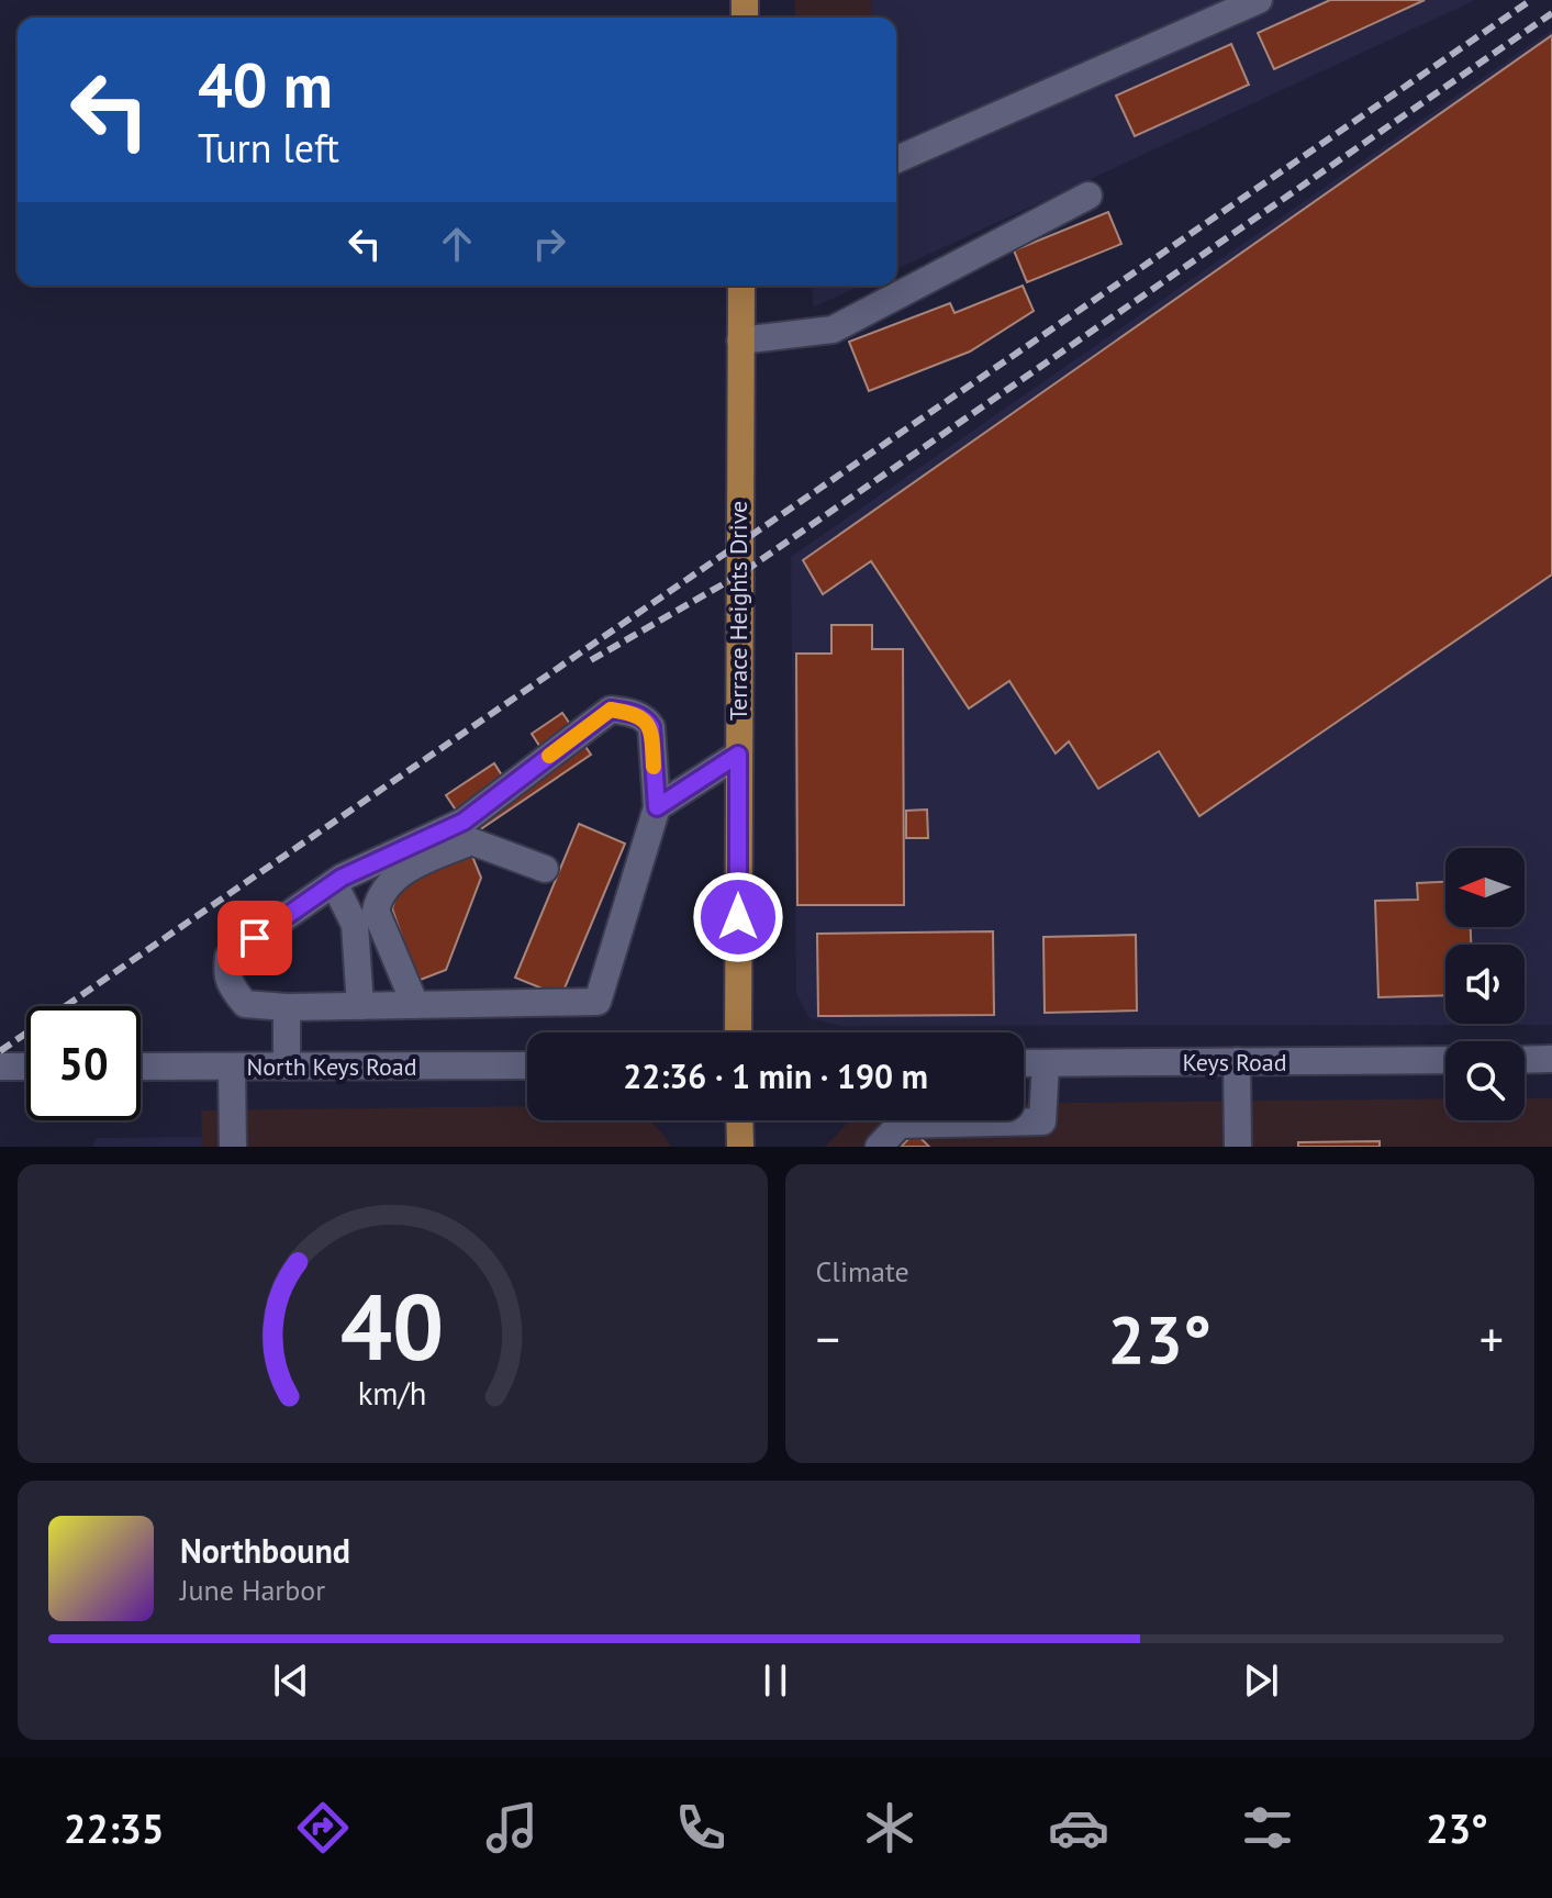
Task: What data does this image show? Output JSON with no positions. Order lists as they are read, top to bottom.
{
  "streets": {
    "main road": ["Terrace Heights Drive"],
    "street": ["Keys Road", "North Keys Road"]
  },
  "north": "left",
  "page": {
    "turn": ["40 m", "Turn left"],
    "limit": "50",
    "trip": "22:36 · 1 min · 190 m",
    "tile": "Climate",
    "heat": ["−", "23°", "+"],
    "song": ["Northbound", "June Harbor"],
    "tabs": ["22:35", "23°"],
    "gauge": ["40", "km/h"]
  }
}
